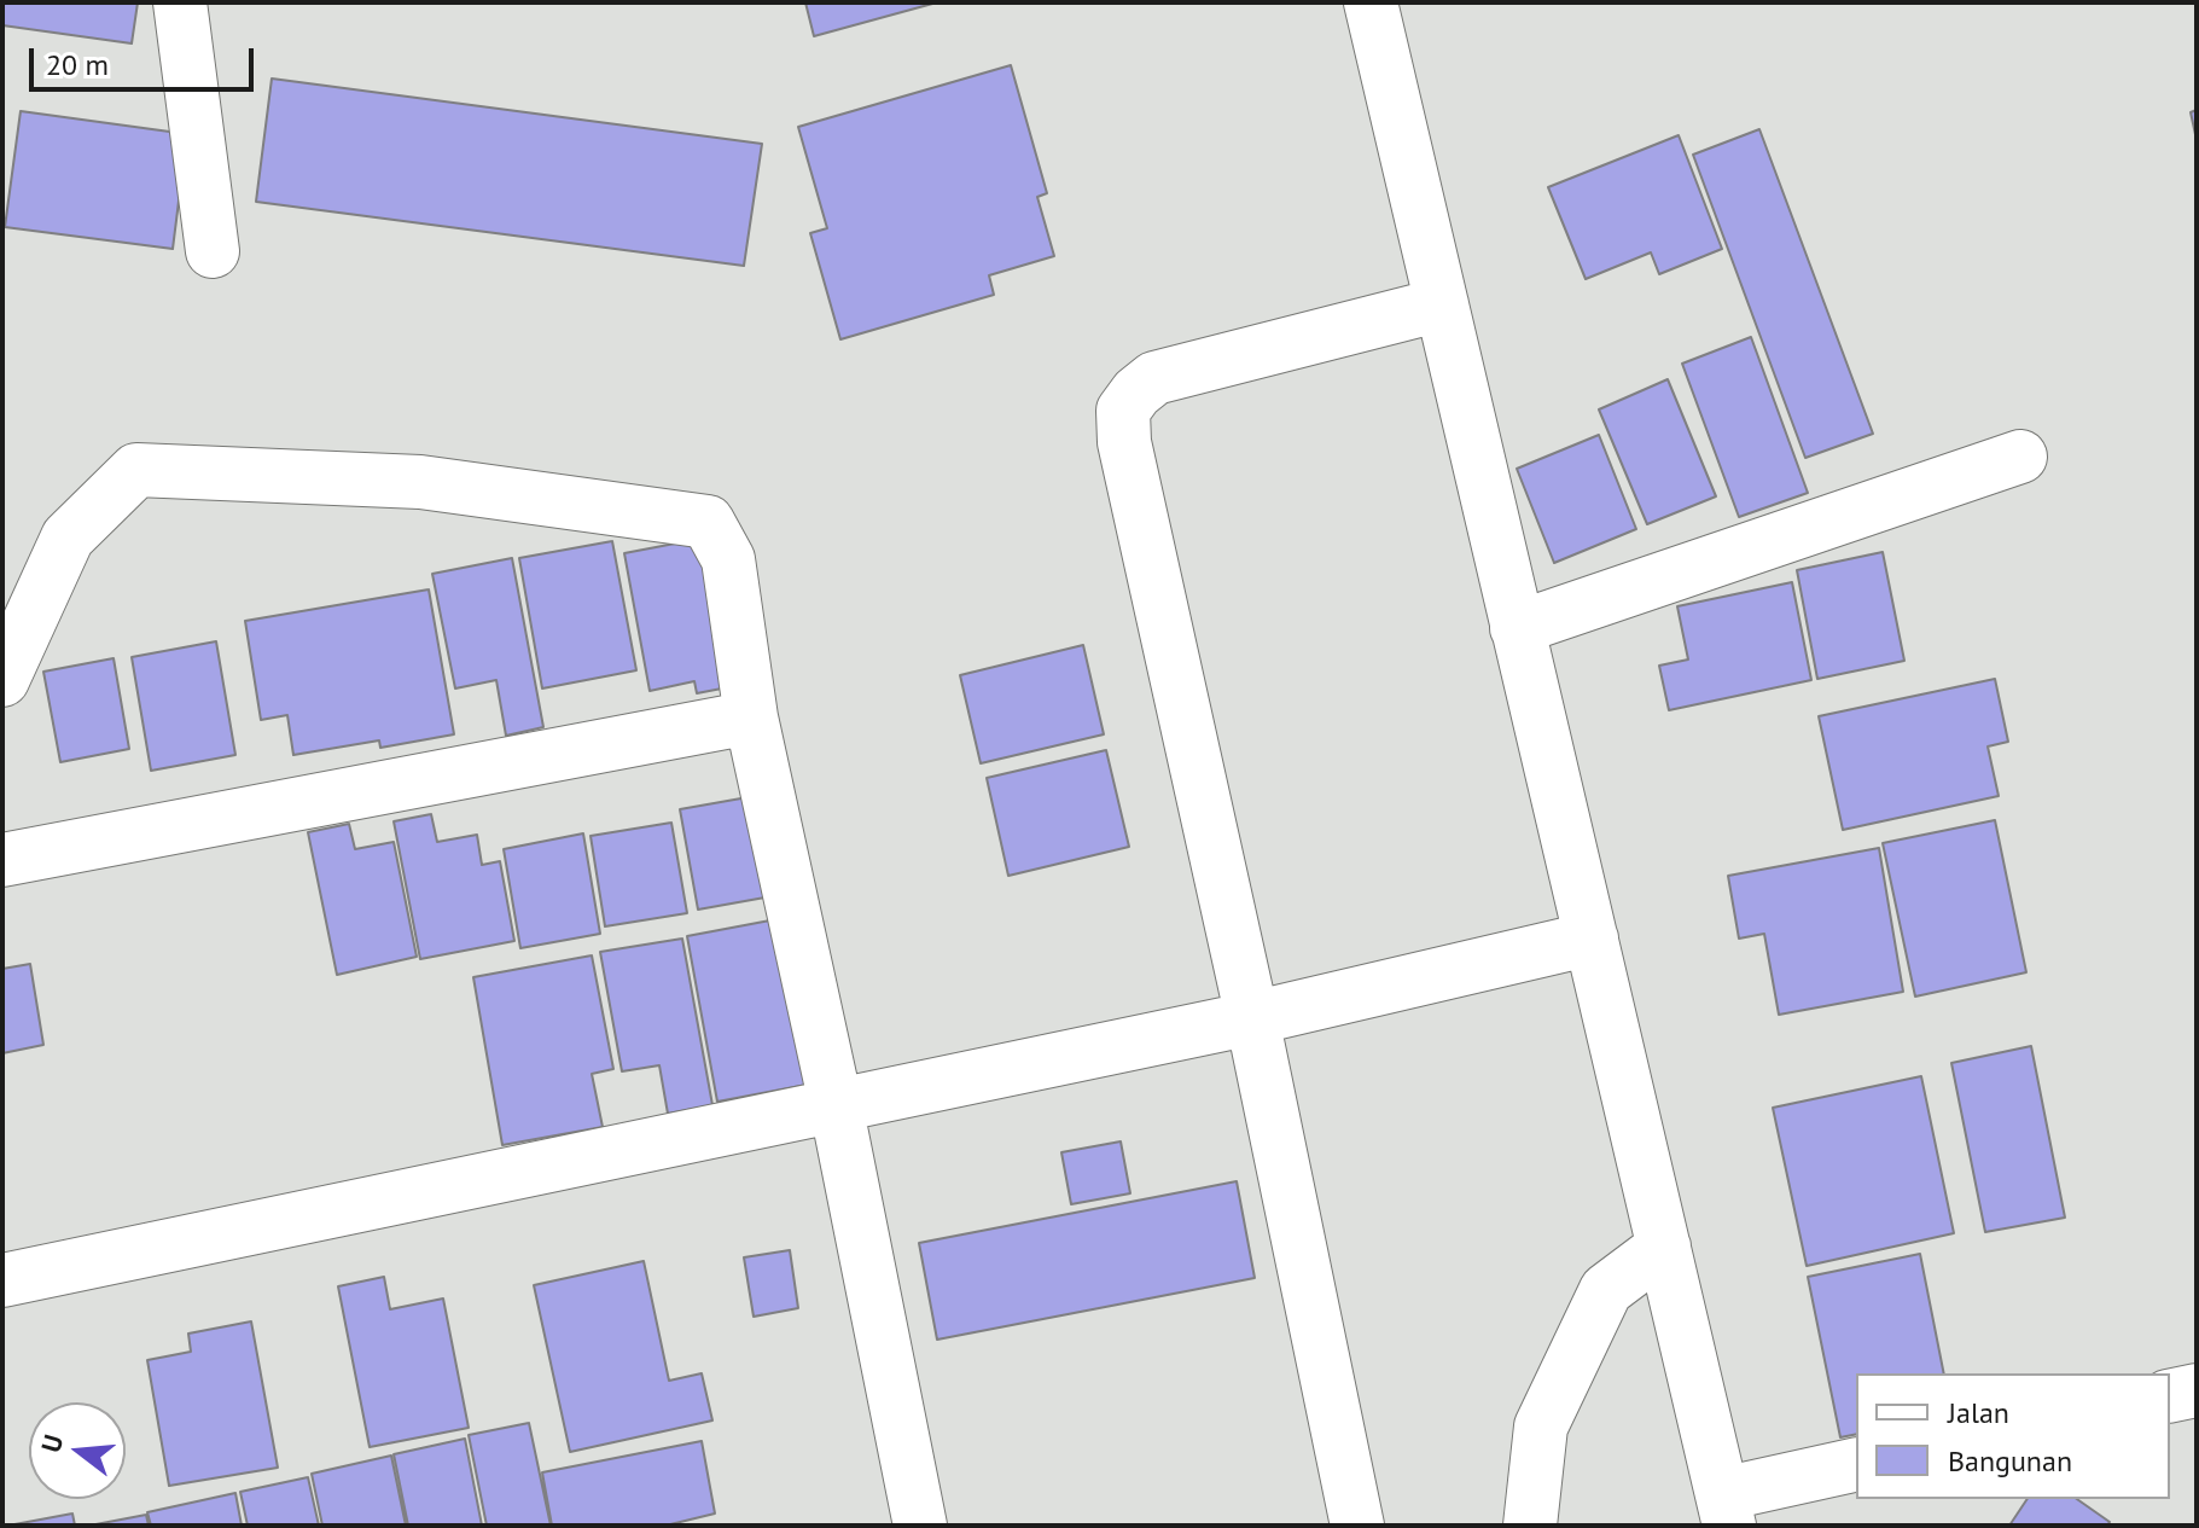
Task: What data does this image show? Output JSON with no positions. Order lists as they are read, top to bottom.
{
  "legend": ["Jalan", "Bangunan"],
  "scale_bar": "20 m",
  "north": "left"
}
